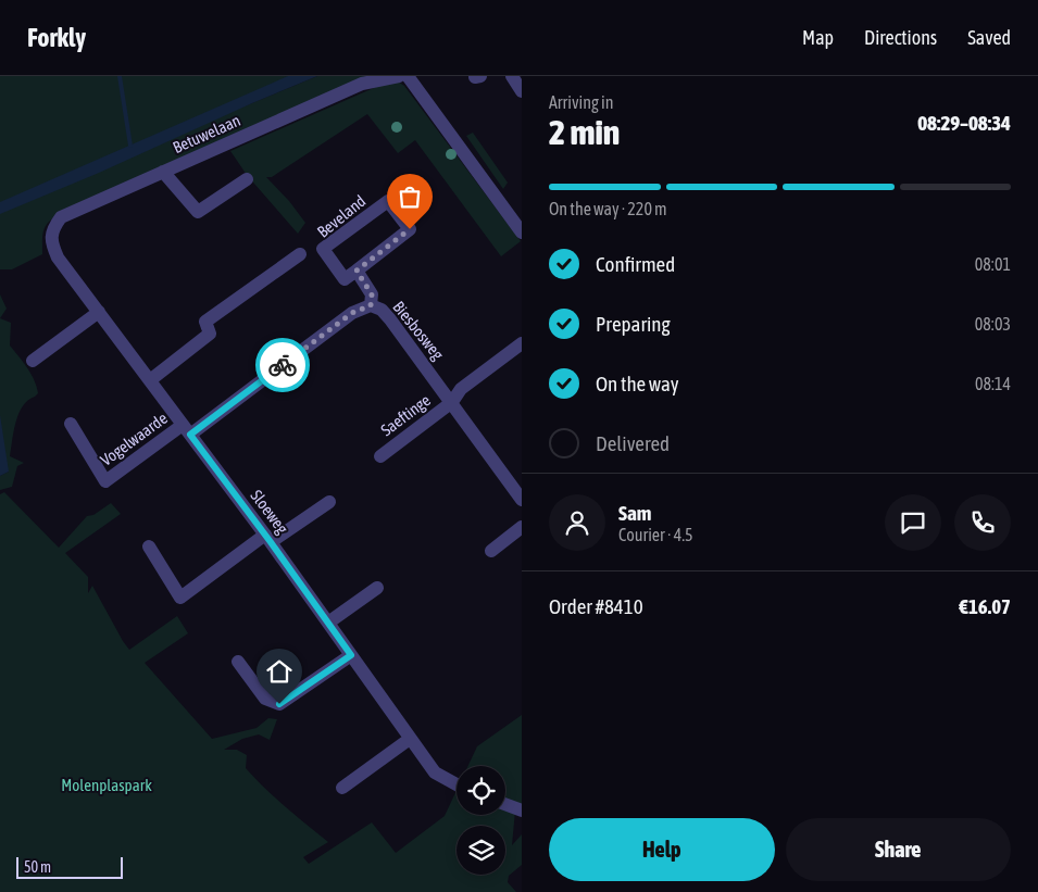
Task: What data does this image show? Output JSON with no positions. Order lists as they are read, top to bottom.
{
  "streets": {
    "street": [
      "Betuwelaan",
      "Beveland",
      "Biesbosweg",
      "Saeftinge",
      "Vogelwaarde",
      "Sloeweg"
    ]
  },
  "crossings": [
    ["Betuwelaan", "Sloeweg"],
    ["Biesbosweg", "Saeftinge"],
    ["Biesbosweg", "Vogelwaarde"],
    ["Biesbosweg", "Sloeweg"],
    ["Vogelwaarde", "Sloeweg"]
  ],
  "parks": ["Molenplaspark"],
  "scale_bar": "50 m",
  "page": {
    "header": "Forkly",
    "nav": ["Map", "Directions", "Saved"],
    "heading": ["2 min", "Arriving in", "08:29–08:34"],
    "panel": [
      "Sam",
      "Courier · 4.5",
      "Order #8410",
      "€16.07"
    ],
    "bar": "On the way · 220 m",
    "list": [
      ["Confirmed", "08:01"],
      ["Preparing", "08:03"],
      ["On the way", "08:14"],
      "Delivered"
    ],
    "buttons": ["Help", "Share"],
    "scale": "50 m"
  }
}
